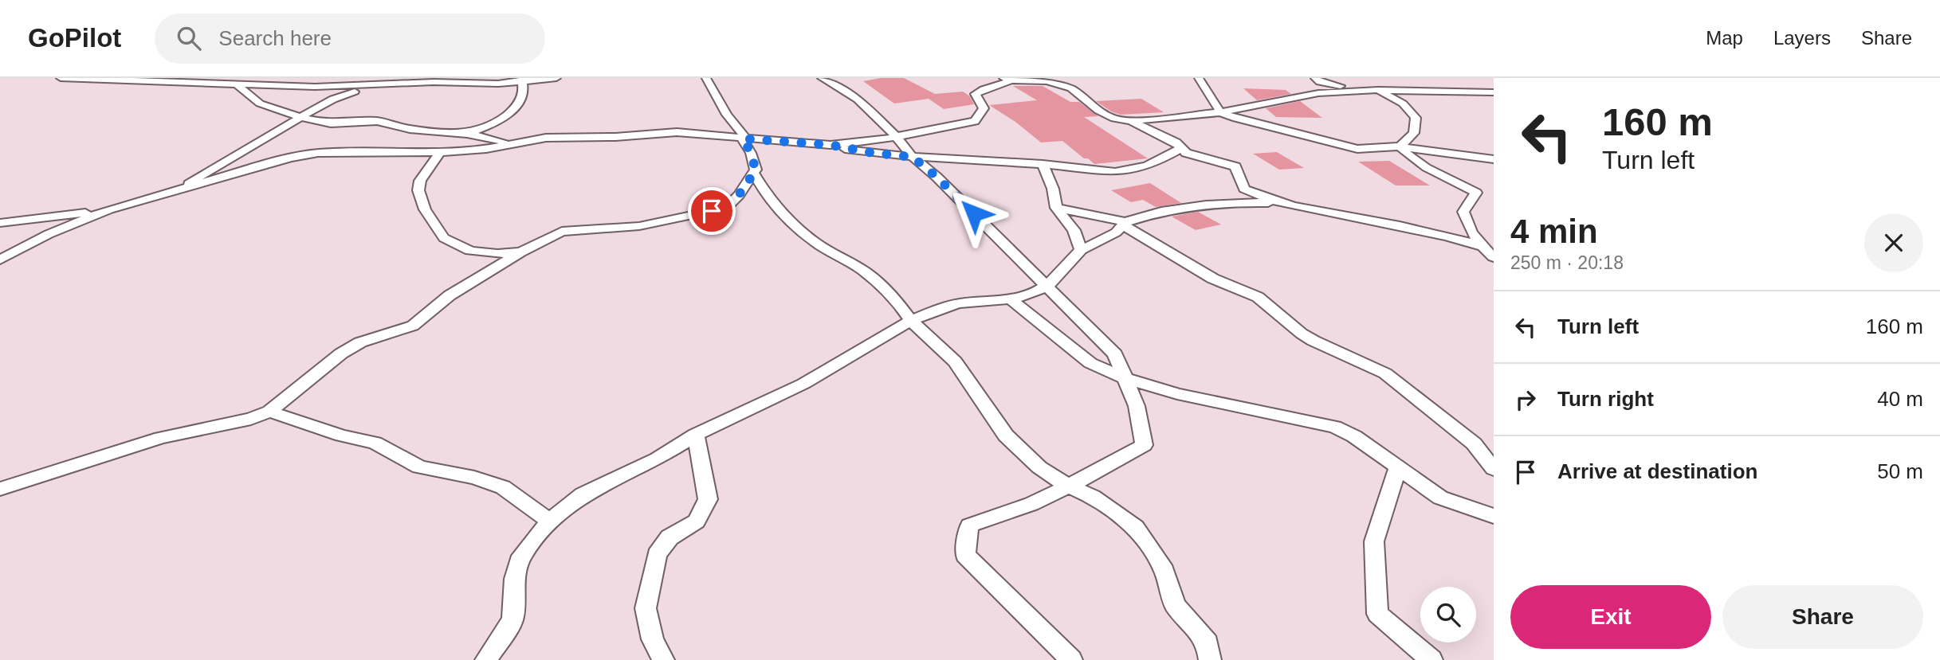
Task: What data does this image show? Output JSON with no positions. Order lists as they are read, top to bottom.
{
  "page": {
    "header": "GoPilot",
    "search": "Search here",
    "nav": ["Map", "Layers", "Share"],
    "turn": ["160 m", "Turn left"],
    "heading": ["4 min", "250 m · 20:18"],
    "list": [
      {
        "name": "Turn left",
        "value": "160 m"
      },
      {
        "name": "Turn right",
        "value": "40 m"
      },
      {
        "name": "Arrive at destination",
        "value": "50 m"
      }
    ],
    "buttons": ["Exit", "Share"]
  }
}
